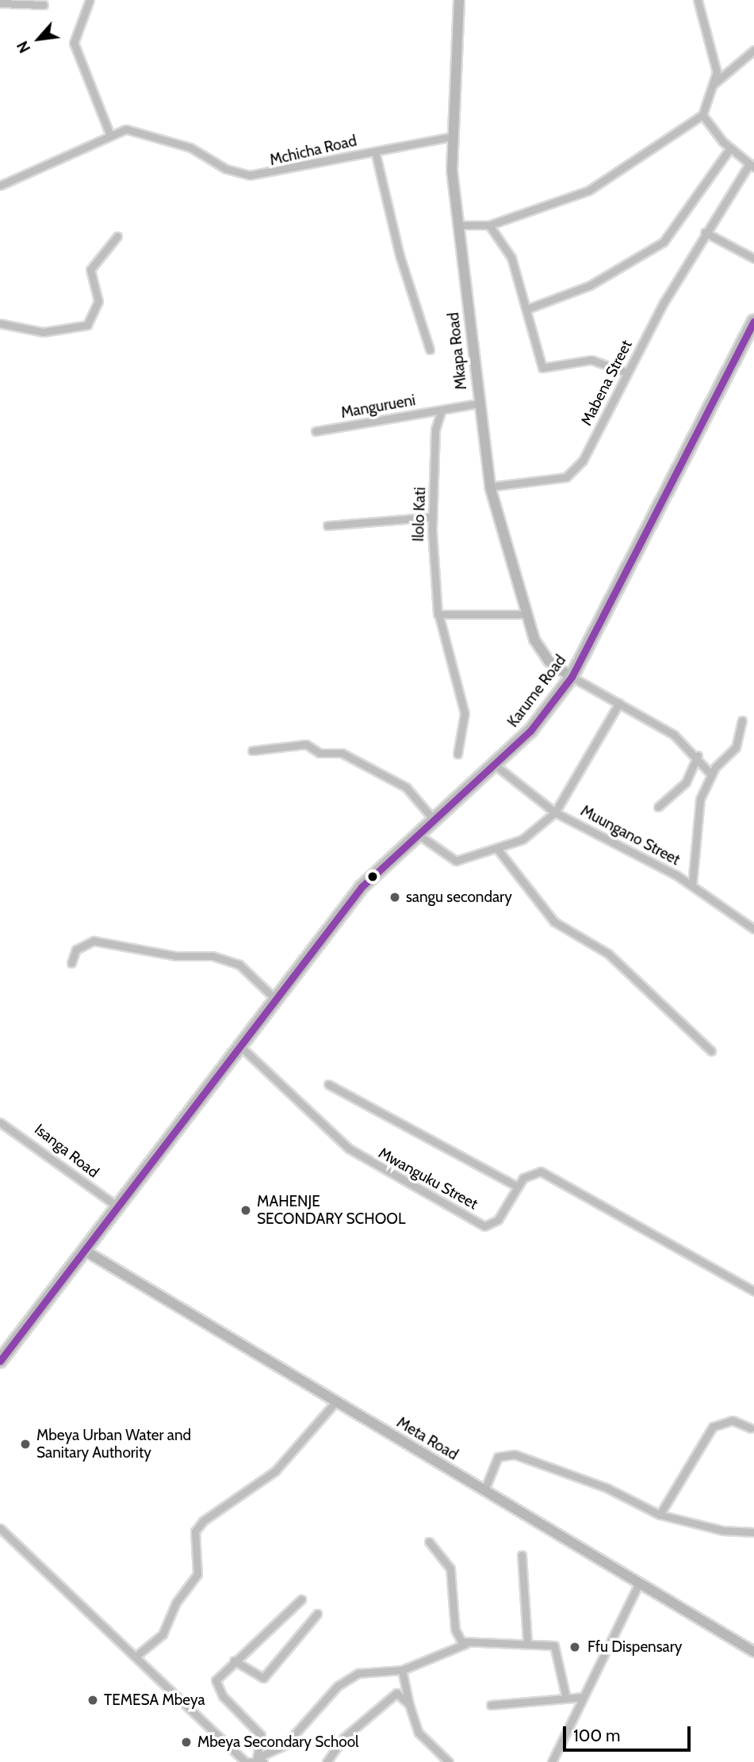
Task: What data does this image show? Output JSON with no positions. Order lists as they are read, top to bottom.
{
  "streets": {
    "highway": ["Karume Road"],
    "street": [
      "Mchicha Road",
      "Mkapa Road",
      "Mabena Street",
      "Mangurueni",
      "Ilolo Kati",
      "Muungano Street",
      "Isanga Road",
      "Mwanguku Street",
      "Meta Road"
    ]
  },
  "crossings": [
    ["Mchicha Road", "Mkapa Road"],
    ["Mkapa Road", "Mabena Street"],
    ["Mkapa Road", "Mangurueni"],
    ["Mkapa Road", "Karume Road"],
    ["Mangurueni", "Ilolo Kati"],
    ["Karume Road", "Muungano Street"],
    ["Karume Road", "Isanga Road"],
    ["Karume Road", "Mwanguku Street"],
    ["Karume Road", "Meta Road"]
  ],
  "places": [
    "sangu secondary",
    "MAHENJE SECONDARY SCHOOL",
    "Mbeya Urban Water and Sanitary Authority",
    "Ffu Dispensary",
    "TEMESA Mbeya",
    "Mbeya Secondary School"
  ],
  "scale_bar": "100 m",
  "north": "bottom left"
}
